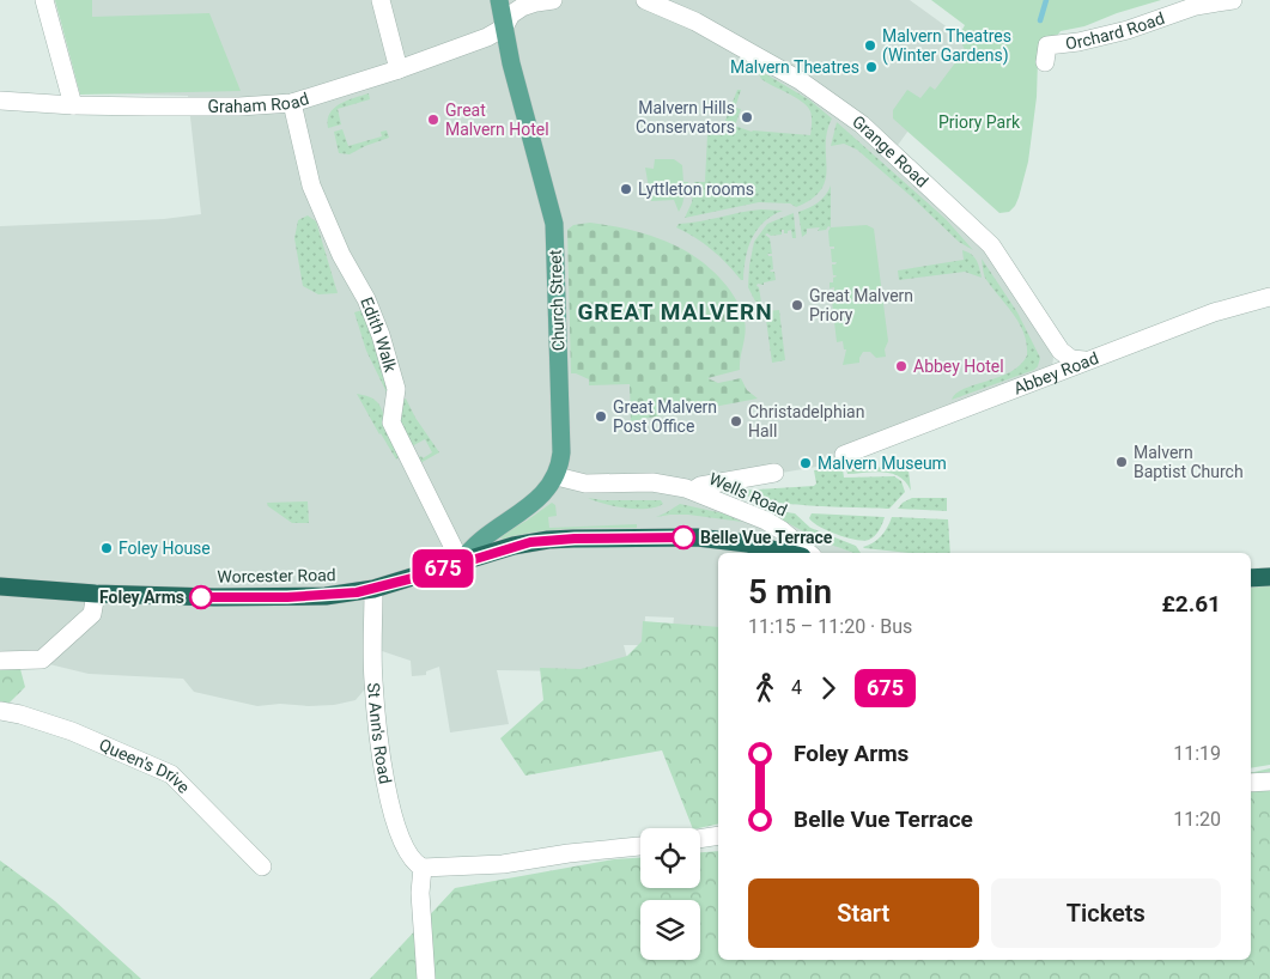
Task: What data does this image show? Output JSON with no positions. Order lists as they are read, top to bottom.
{
  "streets": {
    "highway": ["Worcester Road"],
    "main road": ["Church Street"],
    "street": [
      "Orchard Road",
      "Graham Road",
      "Grange Road",
      "Edith Walk",
      "Abbey Road",
      "Wells Road",
      "St Ann's Road",
      "Queen's Drive"
    ]
  },
  "crossings": [
    ["Graham Road", "Church Street"],
    ["Graham Road", "Edith Walk"],
    ["Grange Road", "Abbey Road"],
    ["Worcester Road", "St Ann's Road"]
  ],
  "districts": ["GREAT MALVERN"],
  "parks": ["Priory Park"],
  "places": [
    "Malvern Theatres (Winter Gardens)",
    "Malvern Theatres",
    "Malvern Hills Conservators",
    "Great Malvern Hotel",
    "Lyttleton rooms",
    "Great Malvern Priory",
    "Abbey Hotel",
    "Great Malvern Post Office",
    "Christadelphian Hall",
    "Malvern Baptist Church",
    "Malvern Museum",
    "Belle Vue Terrace",
    "Foley House",
    "Foley Arms"
  ],
  "lines": ["bus line 675"],
  "page": {
    "on_map": "675",
    "heading": ["5 min", "11:15 – 11:20 · Bus", "£2.61"],
    "legs": ["4", "675"],
    "list": [
      {
        "name": "Foley Arms",
        "value": "11:19"
      },
      {
        "name": "Belle Vue Terrace",
        "value": "11:20"
      }
    ],
    "buttons": ["Start", "Tickets"]
  }
}
